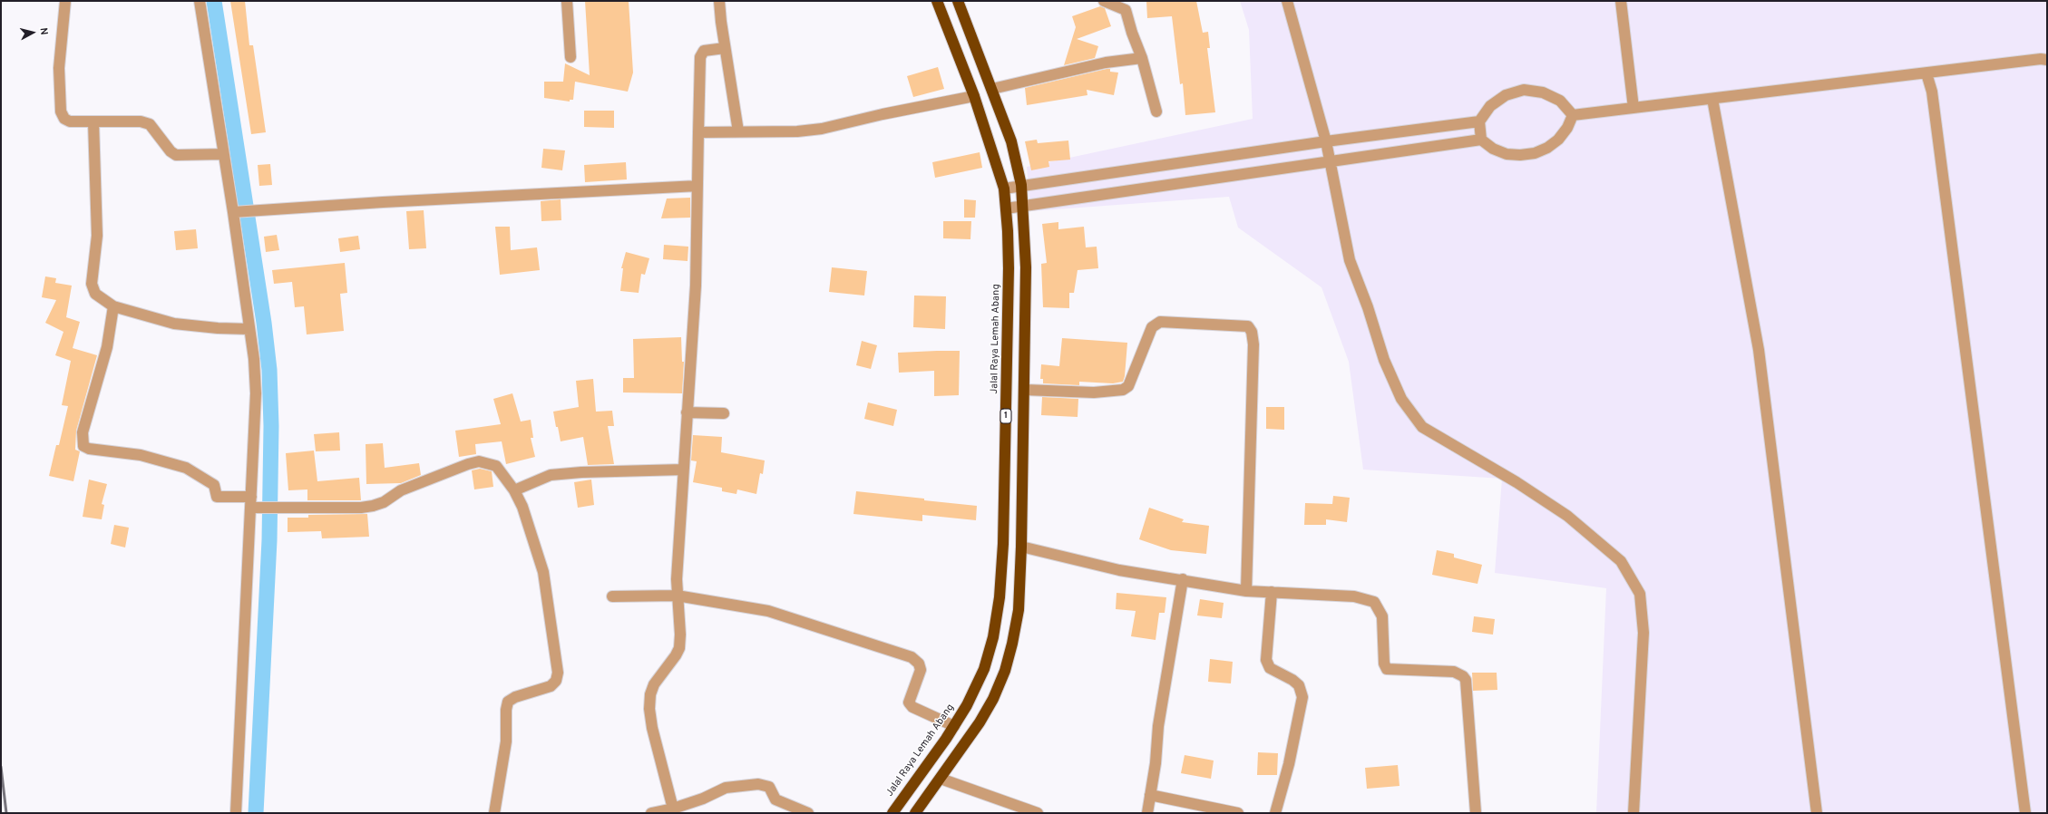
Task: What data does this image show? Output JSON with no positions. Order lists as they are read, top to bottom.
{
  "streets": {
    "highway": ["Jalal Raya Lemah Abang", "1"]
  },
  "north": "right"
}
